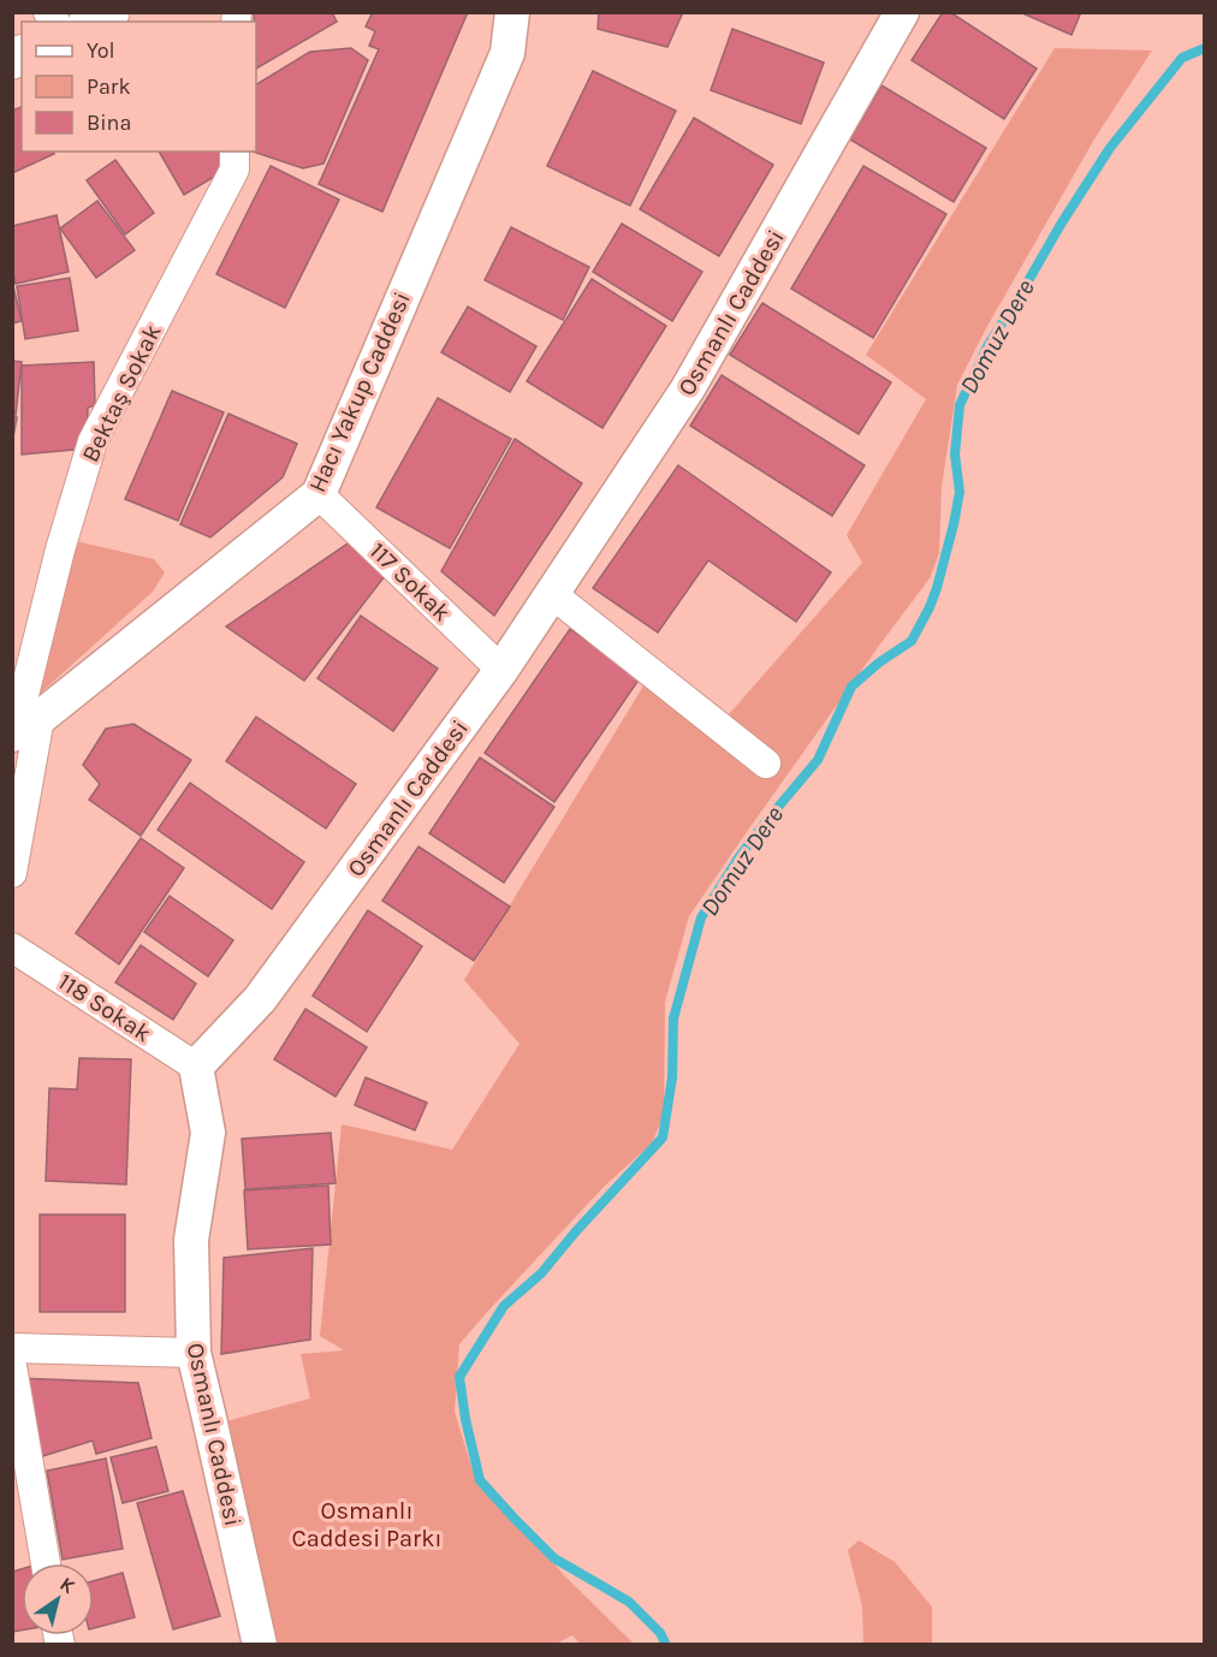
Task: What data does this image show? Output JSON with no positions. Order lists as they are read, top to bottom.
{
  "streets": {
    "street": [
      "Osmanlı Caddesi",
      "Hacı Yakup Caddesi",
      "Bektaş Sokak",
      "117 Sokak",
      "118 Sokak"
    ]
  },
  "crossings": [
    ["Osmanlı Caddesi", "117 Sokak"],
    ["Osmanlı Caddesi", "118 Sokak"],
    ["Hacı Yakup Caddesi", "Bektaş Sokak"],
    ["Hacı Yakup Caddesi", "117 Sokak"]
  ],
  "water": ["Domuz Dere"],
  "parks": ["Osmanlı Caddesi Parkı"],
  "legend": ["Yol", "Park", "Bina"],
  "north": "top right"
}
